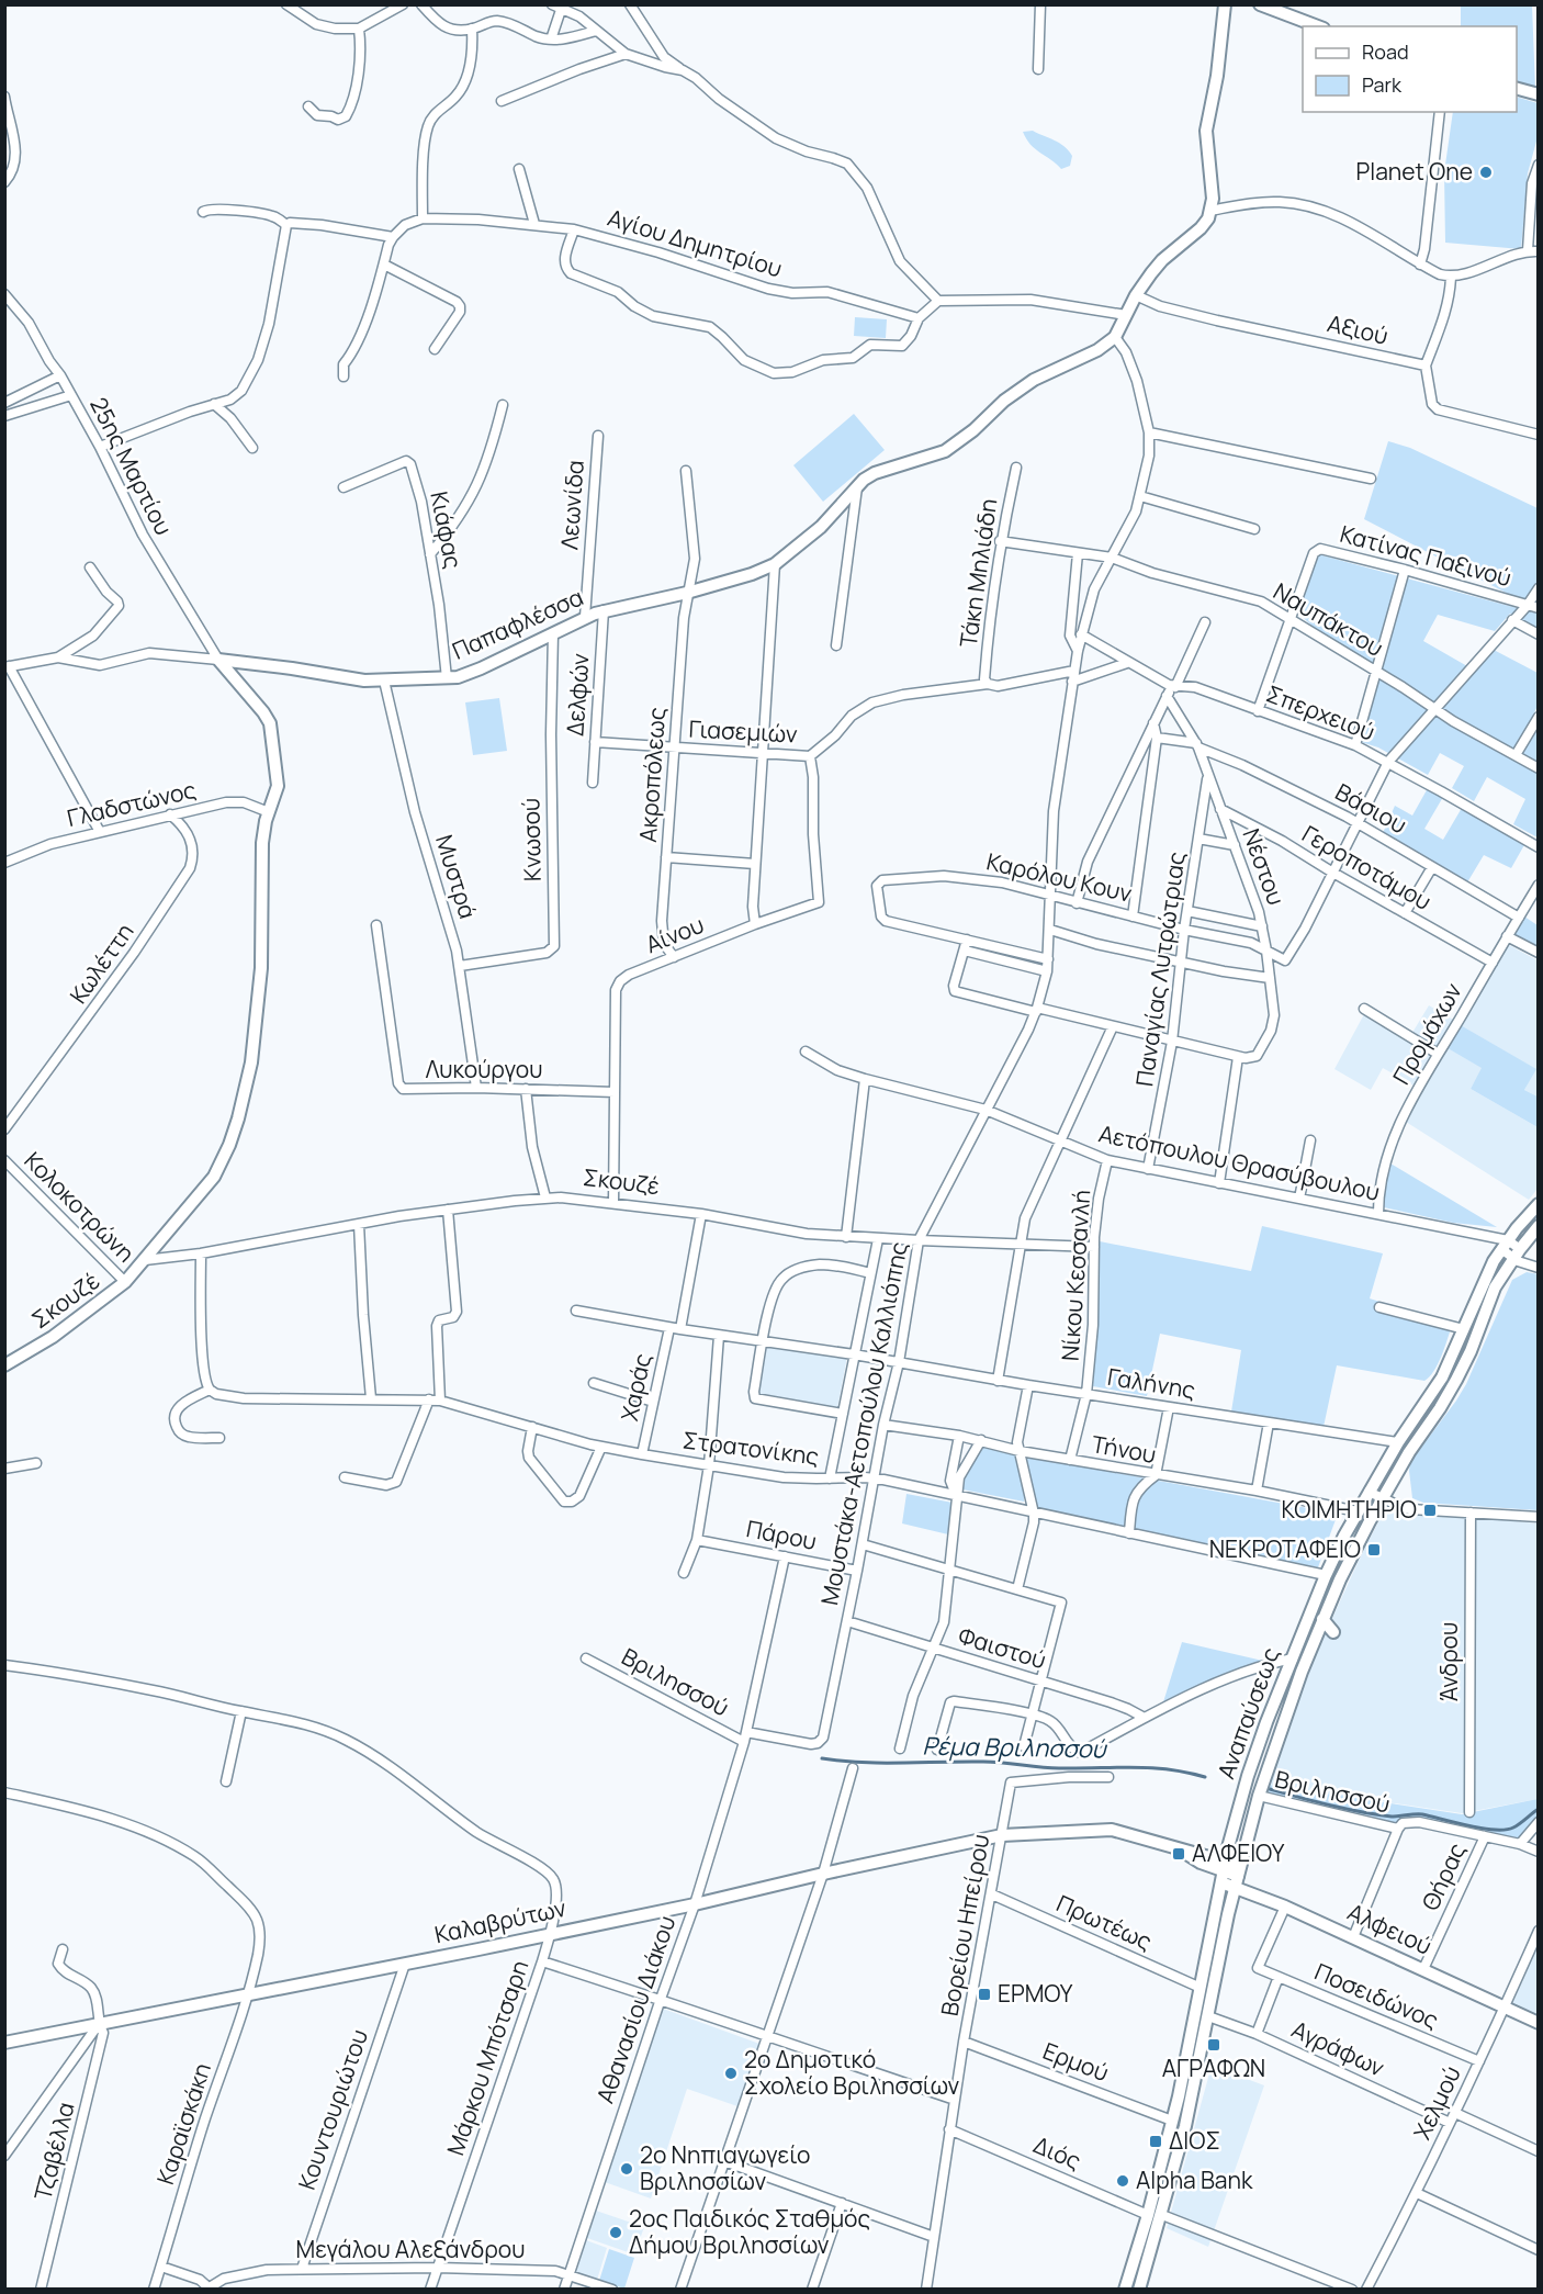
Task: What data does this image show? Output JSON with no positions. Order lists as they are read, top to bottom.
{
  "streets": {
    "street": [
      "Αγίου Δημητρίου",
      "Αξιού",
      "25ης Μαρτίου",
      "Λεωνίδα",
      "Κιάφας",
      "Κατίνας Παξινού",
      "Τάκη Μηλιάδη",
      "Ναυπάκτου",
      "Παπαφλέσσα",
      "Δελφών",
      "Σπερχειού",
      "Γιασεμιών",
      "Ακροπόλεως",
      "Γλαδστώνος",
      "Βάσιου",
      "Κνωσού",
      "Νέστου",
      "Γεροποτάμου",
      "Μυστρά",
      "Καρόλου Κουν",
      "Αίνου",
      "Κωλέττη",
      "Παναγίας Λυτρώτριας",
      "Προμάχων",
      "Λυκούργου",
      "Αετόπουλου Θρασύβουλου",
      "Σκουζέ",
      "Κολοκοτρώνη",
      "Νίκου Κεσσανλή",
      "Γαλήνης",
      "Χαράς",
      "Μουστάκα-Αετοπούλου Καλλιόπης",
      "Στρατονίκης",
      "Τήνου",
      "Πάρου",
      "Φαιστού",
      "Άνδρου",
      "Βριλησσού",
      "Αναπαύσεως",
      "Θήρας",
      "Καλαβρύτων",
      "Πρωτέως",
      "Βορείου Ηπείρου",
      "Αλφειού",
      "Ποσειδώνος",
      "Αθανασίου Διάκου",
      "Αγράφων",
      "Μάρκου Μπότσαρη",
      "Ερμού",
      "Χελμού",
      "Κουντουριώτου",
      "Καραϊσκάκη",
      "Τζαβέλλα",
      "Διός",
      "Μεγάλου Αλεξάνδρου"
    ]
  },
  "crossings": [
    ["25ης Μαρτίου", "Παπαφλέσσα"],
    ["25ης Μαρτίου", "Σκουζέ"],
    ["Λεωνίδα", "Παπαφλέσσα"],
    ["Κιάφας", "Παπαφλέσσα"],
    ["Κατίνας Παξινού", "Ναυπάκτου"],
    ["Κατίνας Παξινού", "Σπερχειού"],
    ["Τάκη Μηλιάδη", "Ναυπάκτου"],
    ["Ναυπάκτου", "Μουστάκα-Αετοπούλου Καλλιόπης"],
    ["Παπαφλέσσα", "Δελφών"],
    ["Παπαφλέσσα", "Ακροπόλεως"],
    ["Παπαφλέσσα", "Κνωσού"],
    ["Παπαφλέσσα", "Μυστρά"],
    ["Παπαφλέσσα", "Σκουζέ"],
    ["Παπαφλέσσα", "Μουστάκα-Αετοπούλου Καλλιόπης"],
    ["Δελφών", "Γιασεμιών"],
    ["Σπερχειού", "Μουστάκα-Αετοπούλου Καλλιόπης"],
    ["Γιασεμιών", "Ακροπόλεως"],
    ["Γιασεμιών", "Αίνου"],
    ["Ακροπόλεως", "Αίνου"],
    ["Γλαδστώνος", "Κωλέττη"],
    ["Γλαδστώνος", "Σκουζέ"],
    ["Βάσιου", "Νέστου"],
    ["Βάσιου", "Προμάχων"],
    ["Κνωσού", "Μυστρά"],
    ["Νέστου", "Γεροποτάμου"],
    ["Νέστου", "Καρόλου Κουν"],
    ["Νέστου", "Παναγίας Λυτρώτριας"],
    ["Γεροποτάμου", "Καρόλου Κουν"],
    ["Γεροποτάμου", "Προμάχων"],
    ["Μυστρά", "Λυκούργου"],
    ["Καρόλου Κουν", "Παναγίας Λυτρώτριας"],
    ["Καρόλου Κουν", "Μουστάκα-Αετοπούλου Καλλιόπης"],
    ["Αίνου", "Λυκούργου"],
    ["Αίνου", "Σκουζέ"],
    ["Παναγίας Λυτρώτριας", "Αετόπουλου Θρασύβουλου"],
    ["Προμάχων", "Αετόπουλου Θρασύβουλου"],
    ["Αετόπουλου Θρασύβουλου", "Νίκου Κεσσανλή"],
    ["Αετόπουλου Θρασύβουλου", "Μουστάκα-Αετοπούλου Καλλιόπης"],
    ["Αετόπουλου Θρασύβουλου", "Αναπαύσεως"],
    ["Σκουζέ", "Κολοκοτρώνη"],
    ["Σκουζέ", "Νίκου Κεσσανλή"],
    ["Σκουζέ", "Μουστάκα-Αετοπούλου Καλλιόπης"],
    ["Νίκου Κεσσανλή", "Γαλήνης"],
    ["Νίκου Κεσσανλή", "Τήνου"],
    ["Γαλήνης", "Χαράς"],
    ["Γαλήνης", "Μουστάκα-Αετοπούλου Καλλιόπης"],
    ["Γαλήνης", "Αναπαύσεως"],
    ["Χαράς", "Στρατονίκης"],
    ["Μουστάκα-Αετοπούλου Καλλιόπης", "Στρατονίκης"],
    ["Μουστάκα-Αετοπούλου Καλλιόπης", "Τήνου"],
    ["Μουστάκα-Αετοπούλου Καλλιόπης", "Πάρου"],
    ["Μουστάκα-Αετοπούλου Καλλιόπης", "Φαιστού"],
    ["Μουστάκα-Αετοπούλου Καλλιόπης", "Αθανασίου Διάκου"],
    ["Στρατονίκης", "Αναπαύσεως"],
    ["Τήνου", "Αναπαύσεως"],
    ["Πάρου", "Αθανασίου Διάκου"],
    ["Βριλησσού", "Αναπαύσεως"],
    ["Βριλησσού", "Θήρας"],
    ["Βριλησσού", "Αθανασίου Διάκου"],
    ["Αναπαύσεως", "Πρωτέως"],
    ["Αναπαύσεως", "Αλφειού"],
    ["Αναπαύσεως", "Αγράφων"],
    ["Αναπαύσεως", "Ερμού"],
    ["Αναπαύσεως", "Διός"],
    ["Θήρας", "Αλφειού"],
    ["Καλαβρύτων", "Βορείου Ηπείρου"],
    ["Καλαβρύτων", "Αλφειού"],
    ["Καλαβρύτων", "Αθανασίου Διάκου"],
    ["Καλαβρύτων", "Μάρκου Μπότσαρη"],
    ["Καλαβρύτων", "Κουντουριώτου"],
    ["Καλαβρύτων", "Καραϊσκάκη"],
    ["Καλαβρύτων", "Τζαβέλλα"],
    ["Πρωτέως", "Βορείου Ηπείρου"],
    ["Βορείου Ηπείρου", "Αλφειού"],
    ["Βορείου Ηπείρου", "Ερμού"],
    ["Βορείου Ηπείρου", "Διός"],
    ["Αλφειού", "Ποσειδώνος"],
    ["Αλφειού", "Χελμού"],
    ["Ποσειδώνος", "Χελμού"],
    ["Αθανασίου Διάκου", "Μεγάλου Αλεξάνδρου"],
    ["Αγράφων", "Χελμού"],
    ["Μάρκου Μπότσαρη", "Μεγάλου Αλεξάνδρου"],
    ["Κουντουριώτου", "Μεγάλου Αλεξάνδρου"]
  ],
  "water": ["Ρέμα Βριλησσού"],
  "places": {
    "other": [
      "Planet One",
      "2ο Δημοτικό Σχολείο Βριλησσίων",
      "2ο Νηπιαγωγείο Βριλησσίων",
      "Alpha Bank",
      "2ος Παιδικός Σταθμός Δήμου Βριλησσίων"
    ],
    "transit": [
      "ΚΟΙΜΗΤΗΡΙΟ",
      "ΝΕΚΡΟΤΑΦΕΙΟ",
      "ΑΛΦΕΙΟΥ",
      "ΕΡΜΟΥ",
      "ΑΓΡΑΦΩΝ",
      "ΔΙΟΣ"
    ]
  },
  "legend": ["Road", "Park"]
}
